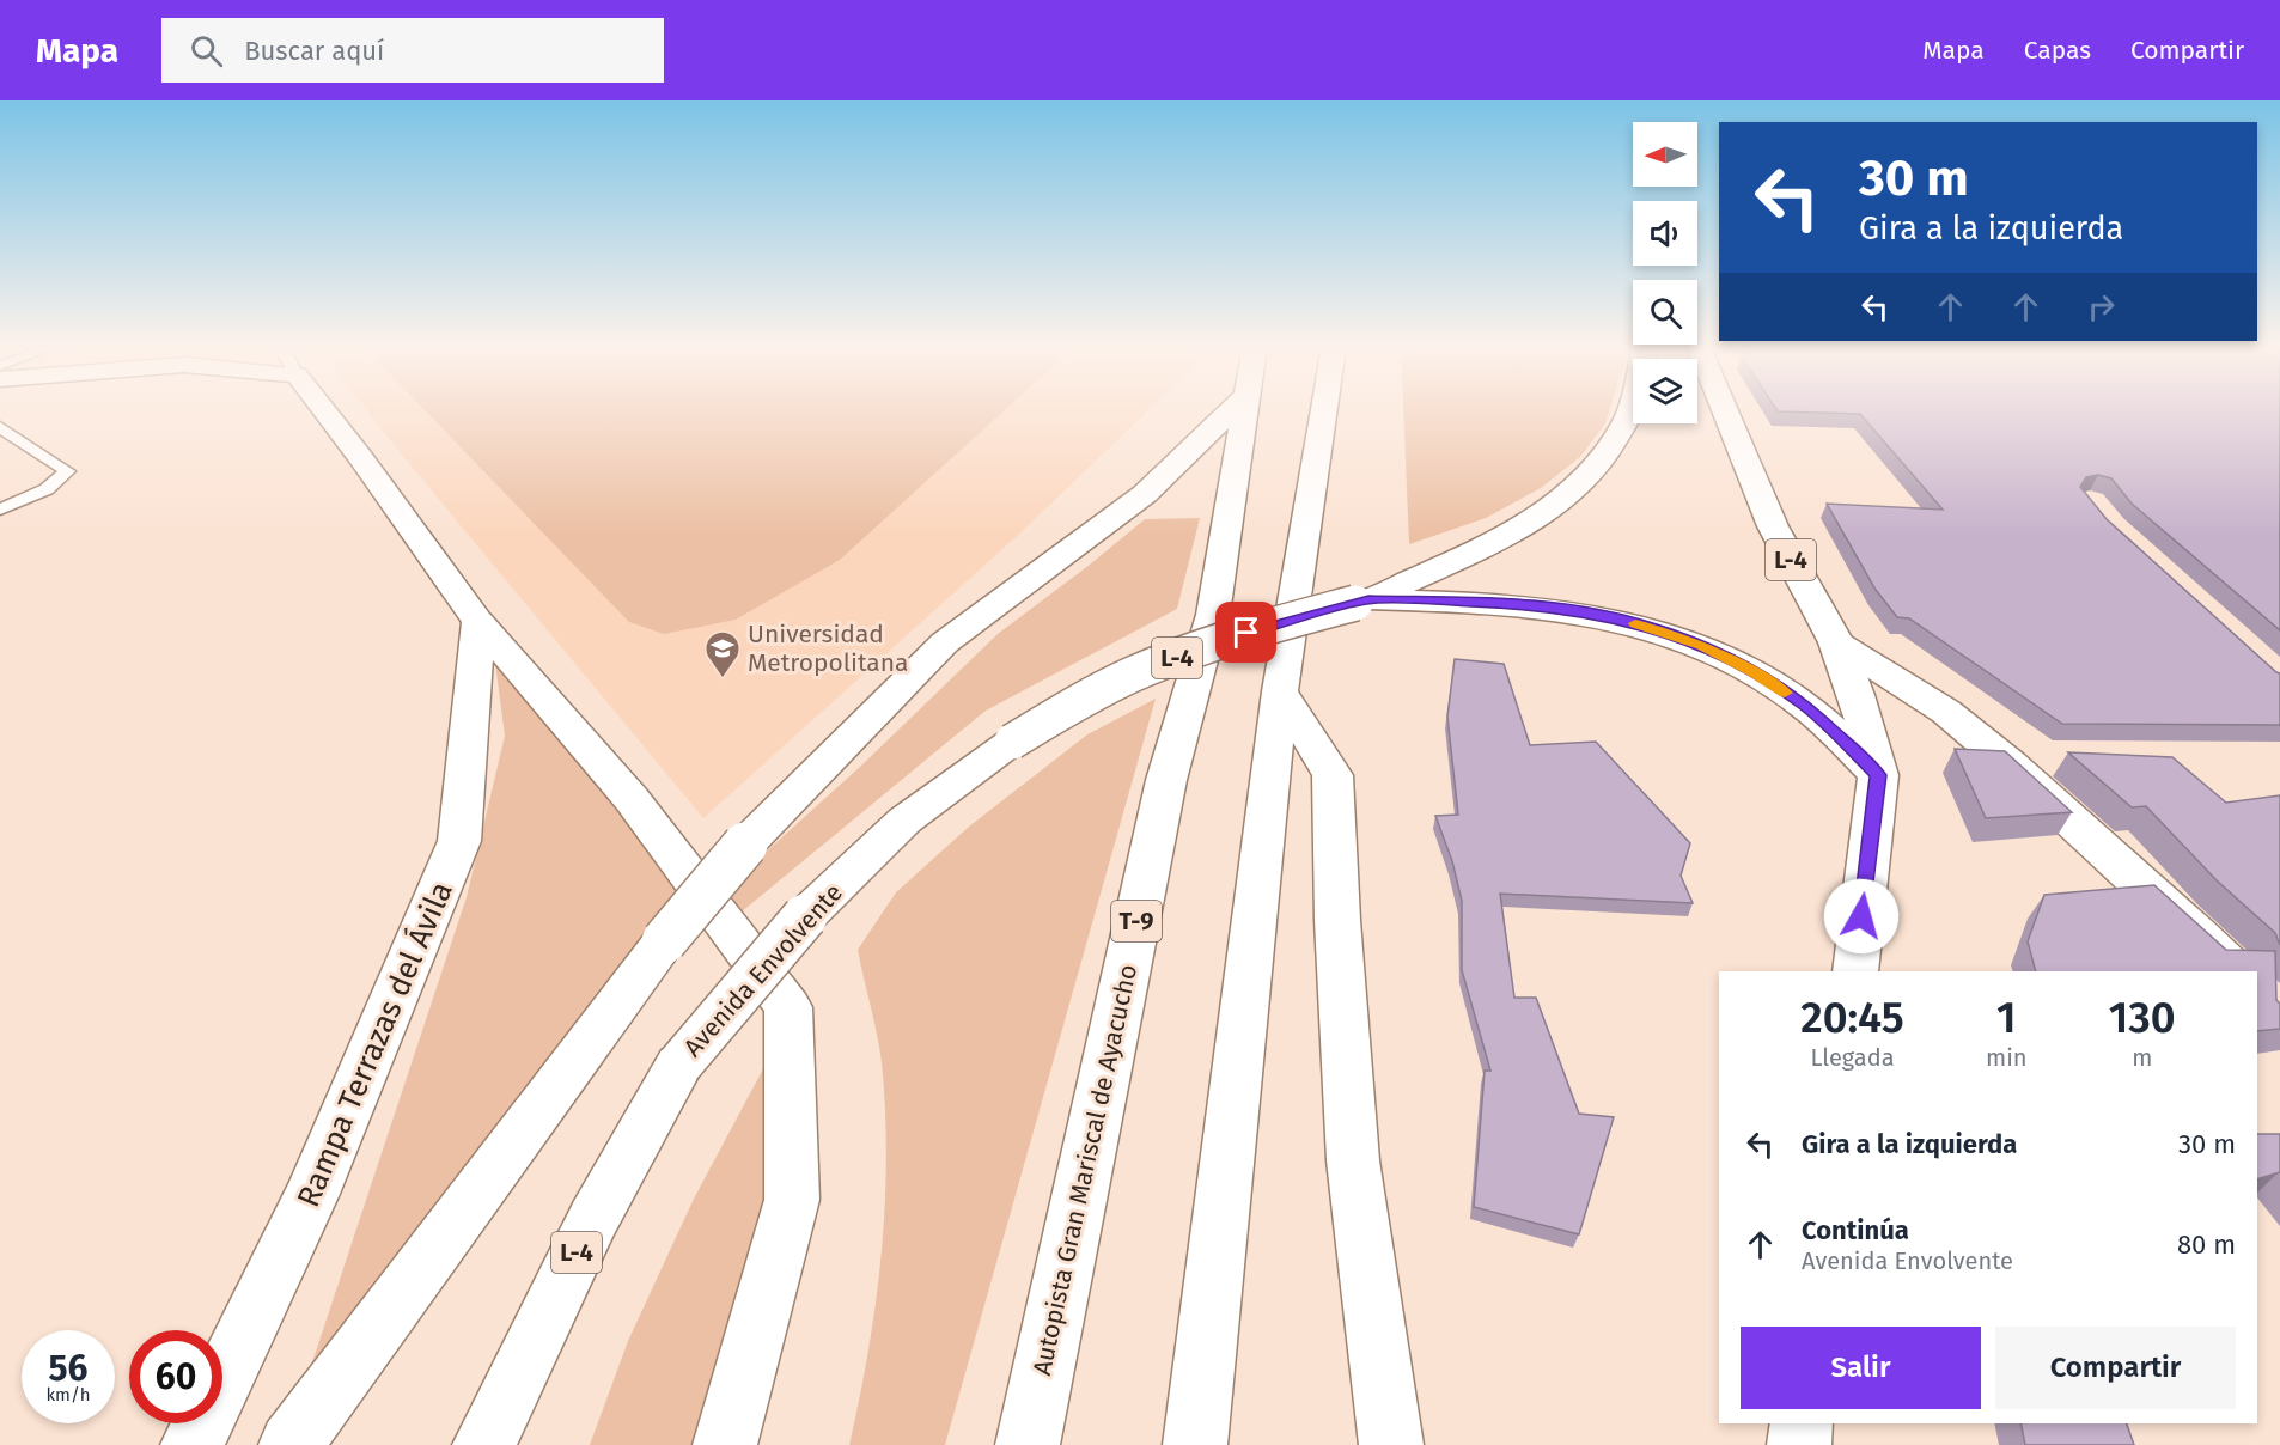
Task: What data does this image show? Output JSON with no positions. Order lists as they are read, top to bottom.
{
  "streets": {
    "main road": [
      "L-4",
      "T-9",
      "Avenida Envolvente",
      "Rampa Terrazas del Ávila",
      "Autopista Gran Mariscal de Ayacucho"
    ]
  },
  "crossings": [
    ["L-4", "Avenida Envolvente"]
  ],
  "places": {
    "school or university": ["Universidad Metropolitana"]
  },
  "north": "left",
  "page": {
    "header": "Mapa",
    "search": "Buscar aquí",
    "nav": ["Mapa", "Capas", "Compartir"],
    "turn": ["30 m", "Gira a la izquierda"],
    "eta": [
      "20:45",
      "Llegada",
      "1",
      "min",
      "130",
      "m"
    ],
    "list": [
      {
        "name": "Gira a la izquierda",
        "value": "30 m"
      },
      {
        "name": "Continúa",
        "note": "Avenida Envolvente",
        "value": "80 m"
      }
    ],
    "buttons": ["Salir", "Compartir"],
    "speed": "56 km/h",
    "limit": "60"
  }
}
